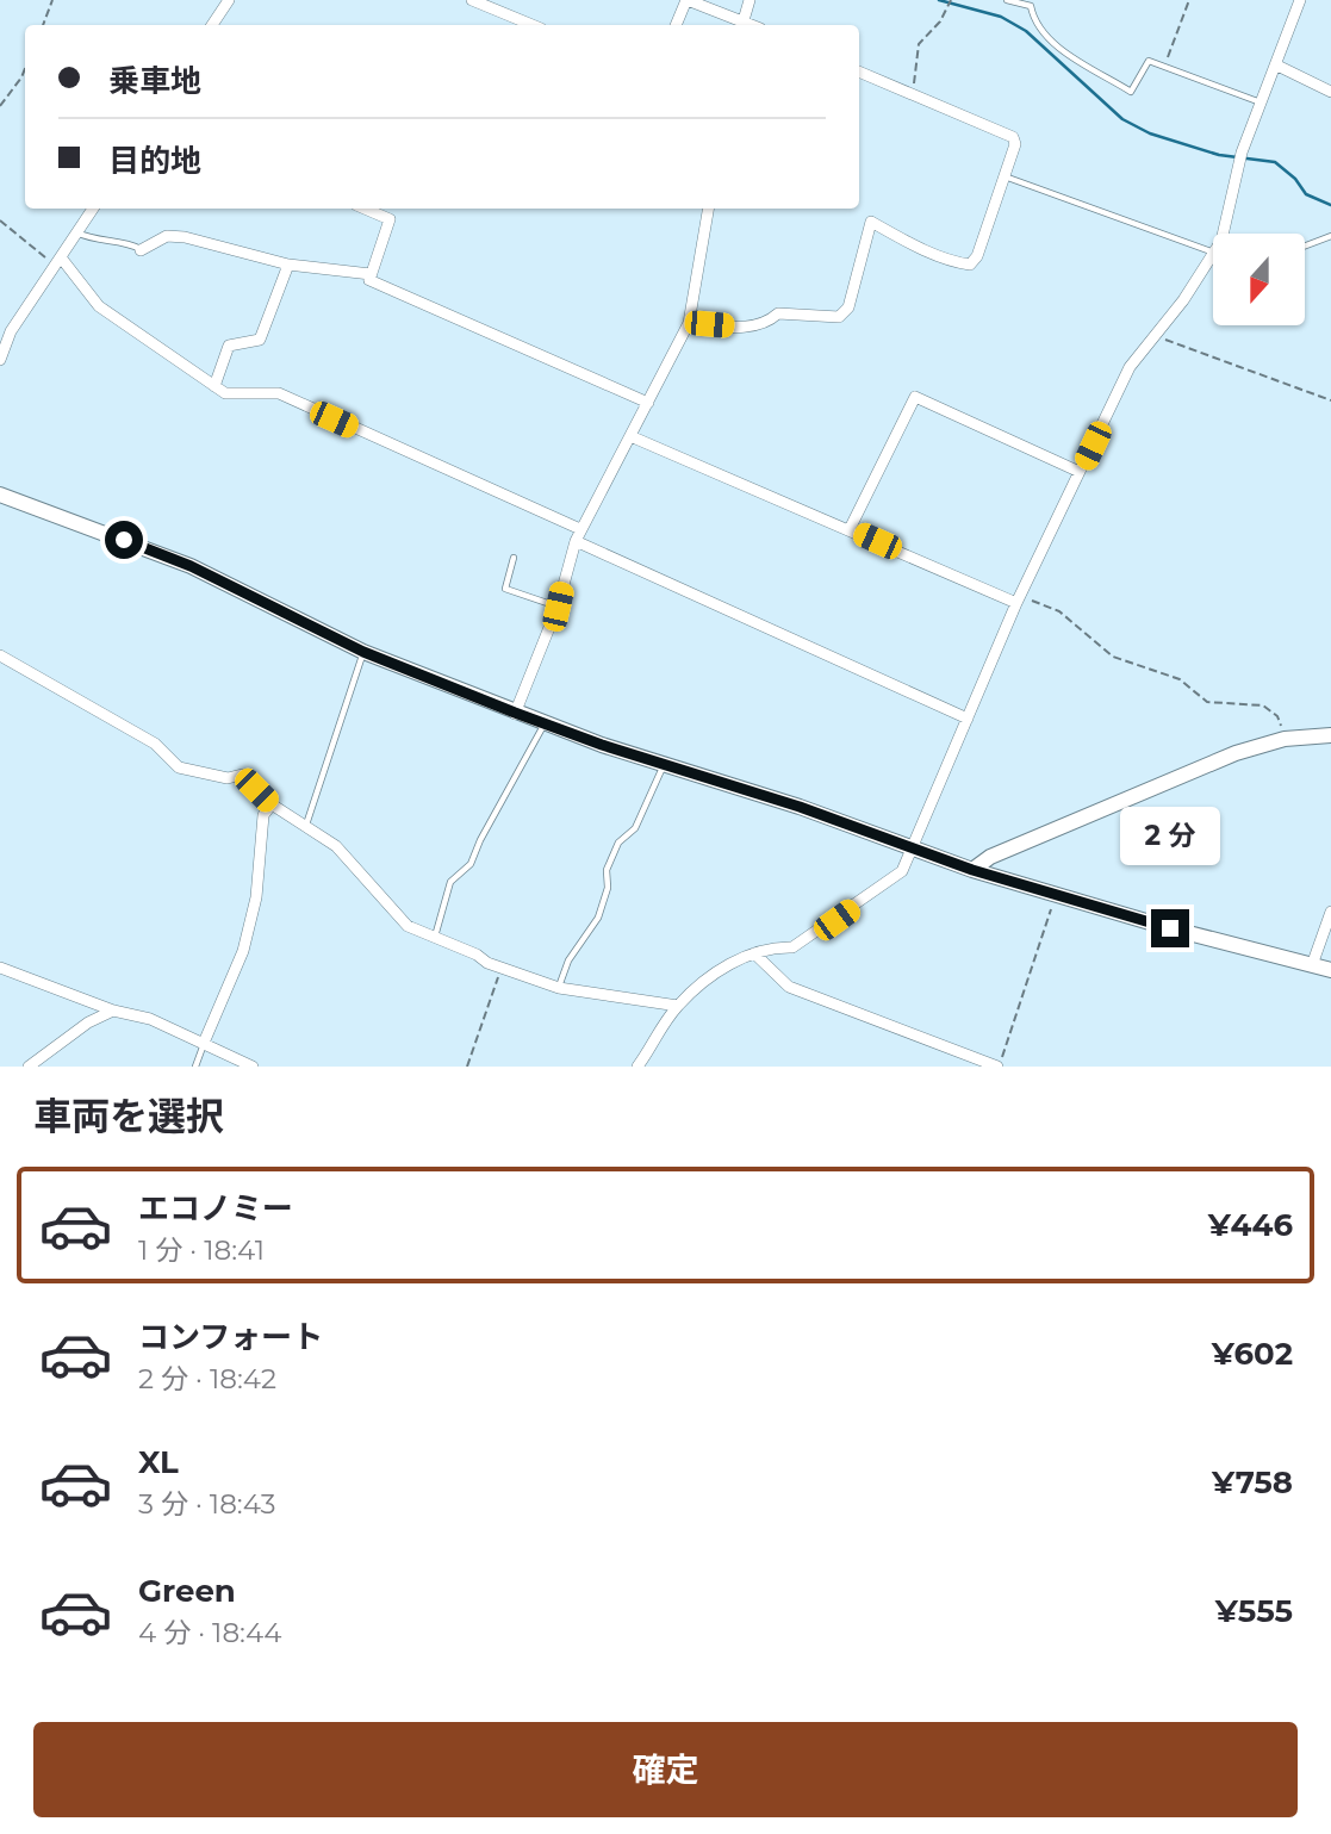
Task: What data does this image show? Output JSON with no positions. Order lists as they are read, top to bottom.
{
  "north": "bottom",
  "page": {
    "banner": ["乗車地", "目的地"],
    "bubble": "2 分",
    "heading": "車両を選択",
    "list": [
      {
        "name": "エコノミー",
        "note": "1 分 · 18:41",
        "value": "¥446"
      },
      {
        "name": "コンフォート",
        "note": "2 分 · 18:42",
        "value": "¥602"
      },
      {
        "name": "XL",
        "note": "3 分 · 18:43",
        "value": "¥758"
      },
      {
        "name": "Green",
        "note": "4 分 · 18:44",
        "value": "¥555"
      }
    ],
    "buttons": "確定"
  }
}
